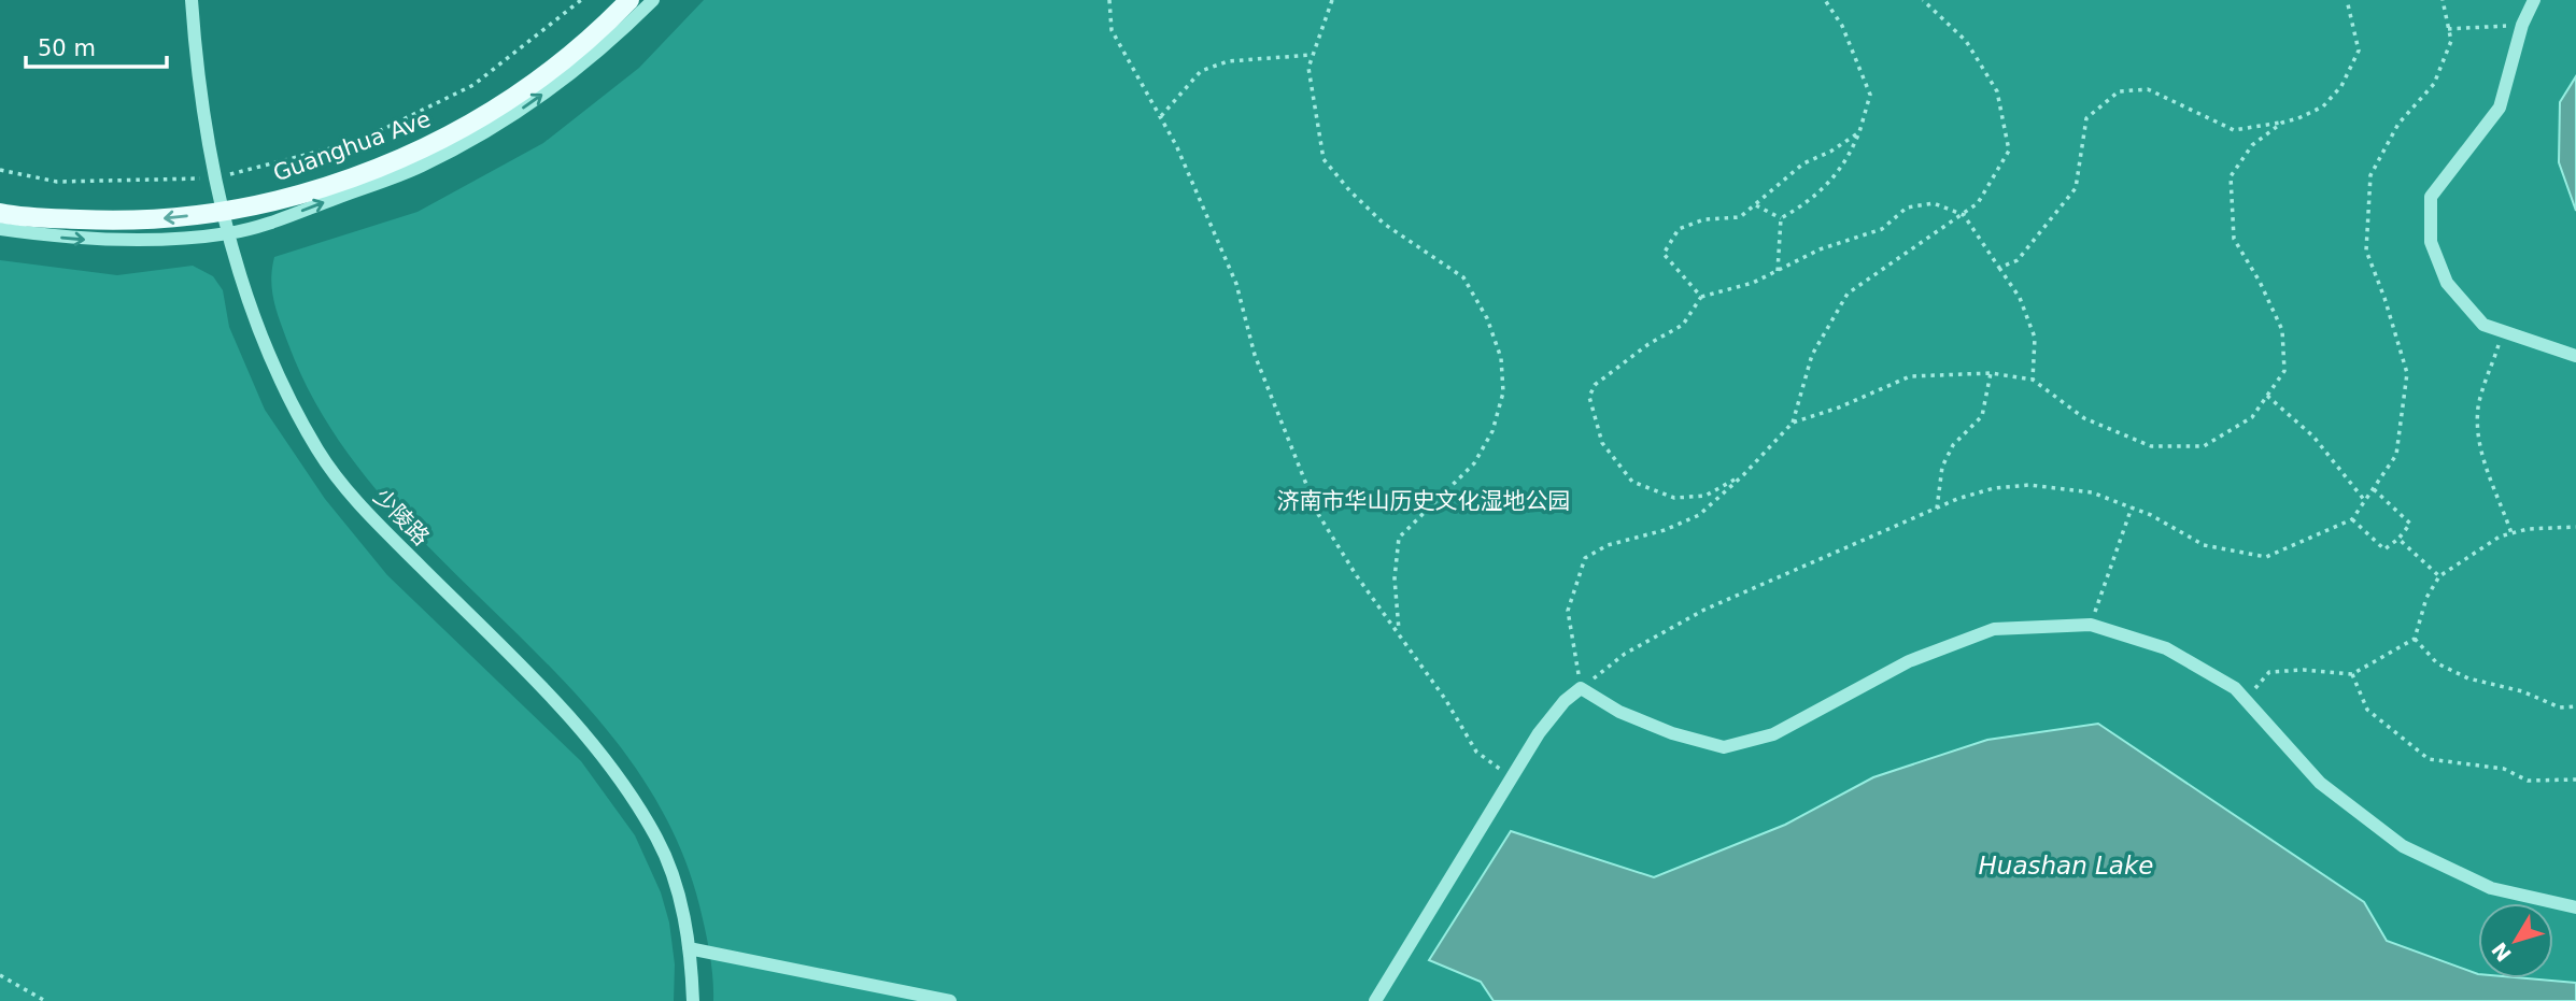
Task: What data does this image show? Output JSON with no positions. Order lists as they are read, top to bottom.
{
  "streets": {
    "main road": ["Guanghua Ave"],
    "street": ["少陵路"]
  },
  "crossings": [
    ["Guanghua Ave", "少陵路"]
  ],
  "water": ["Huashan Lake"],
  "parks": ["济南市华山历史文化湿地公园"],
  "scale_bar": "50 m",
  "north": "bottom left"
}
